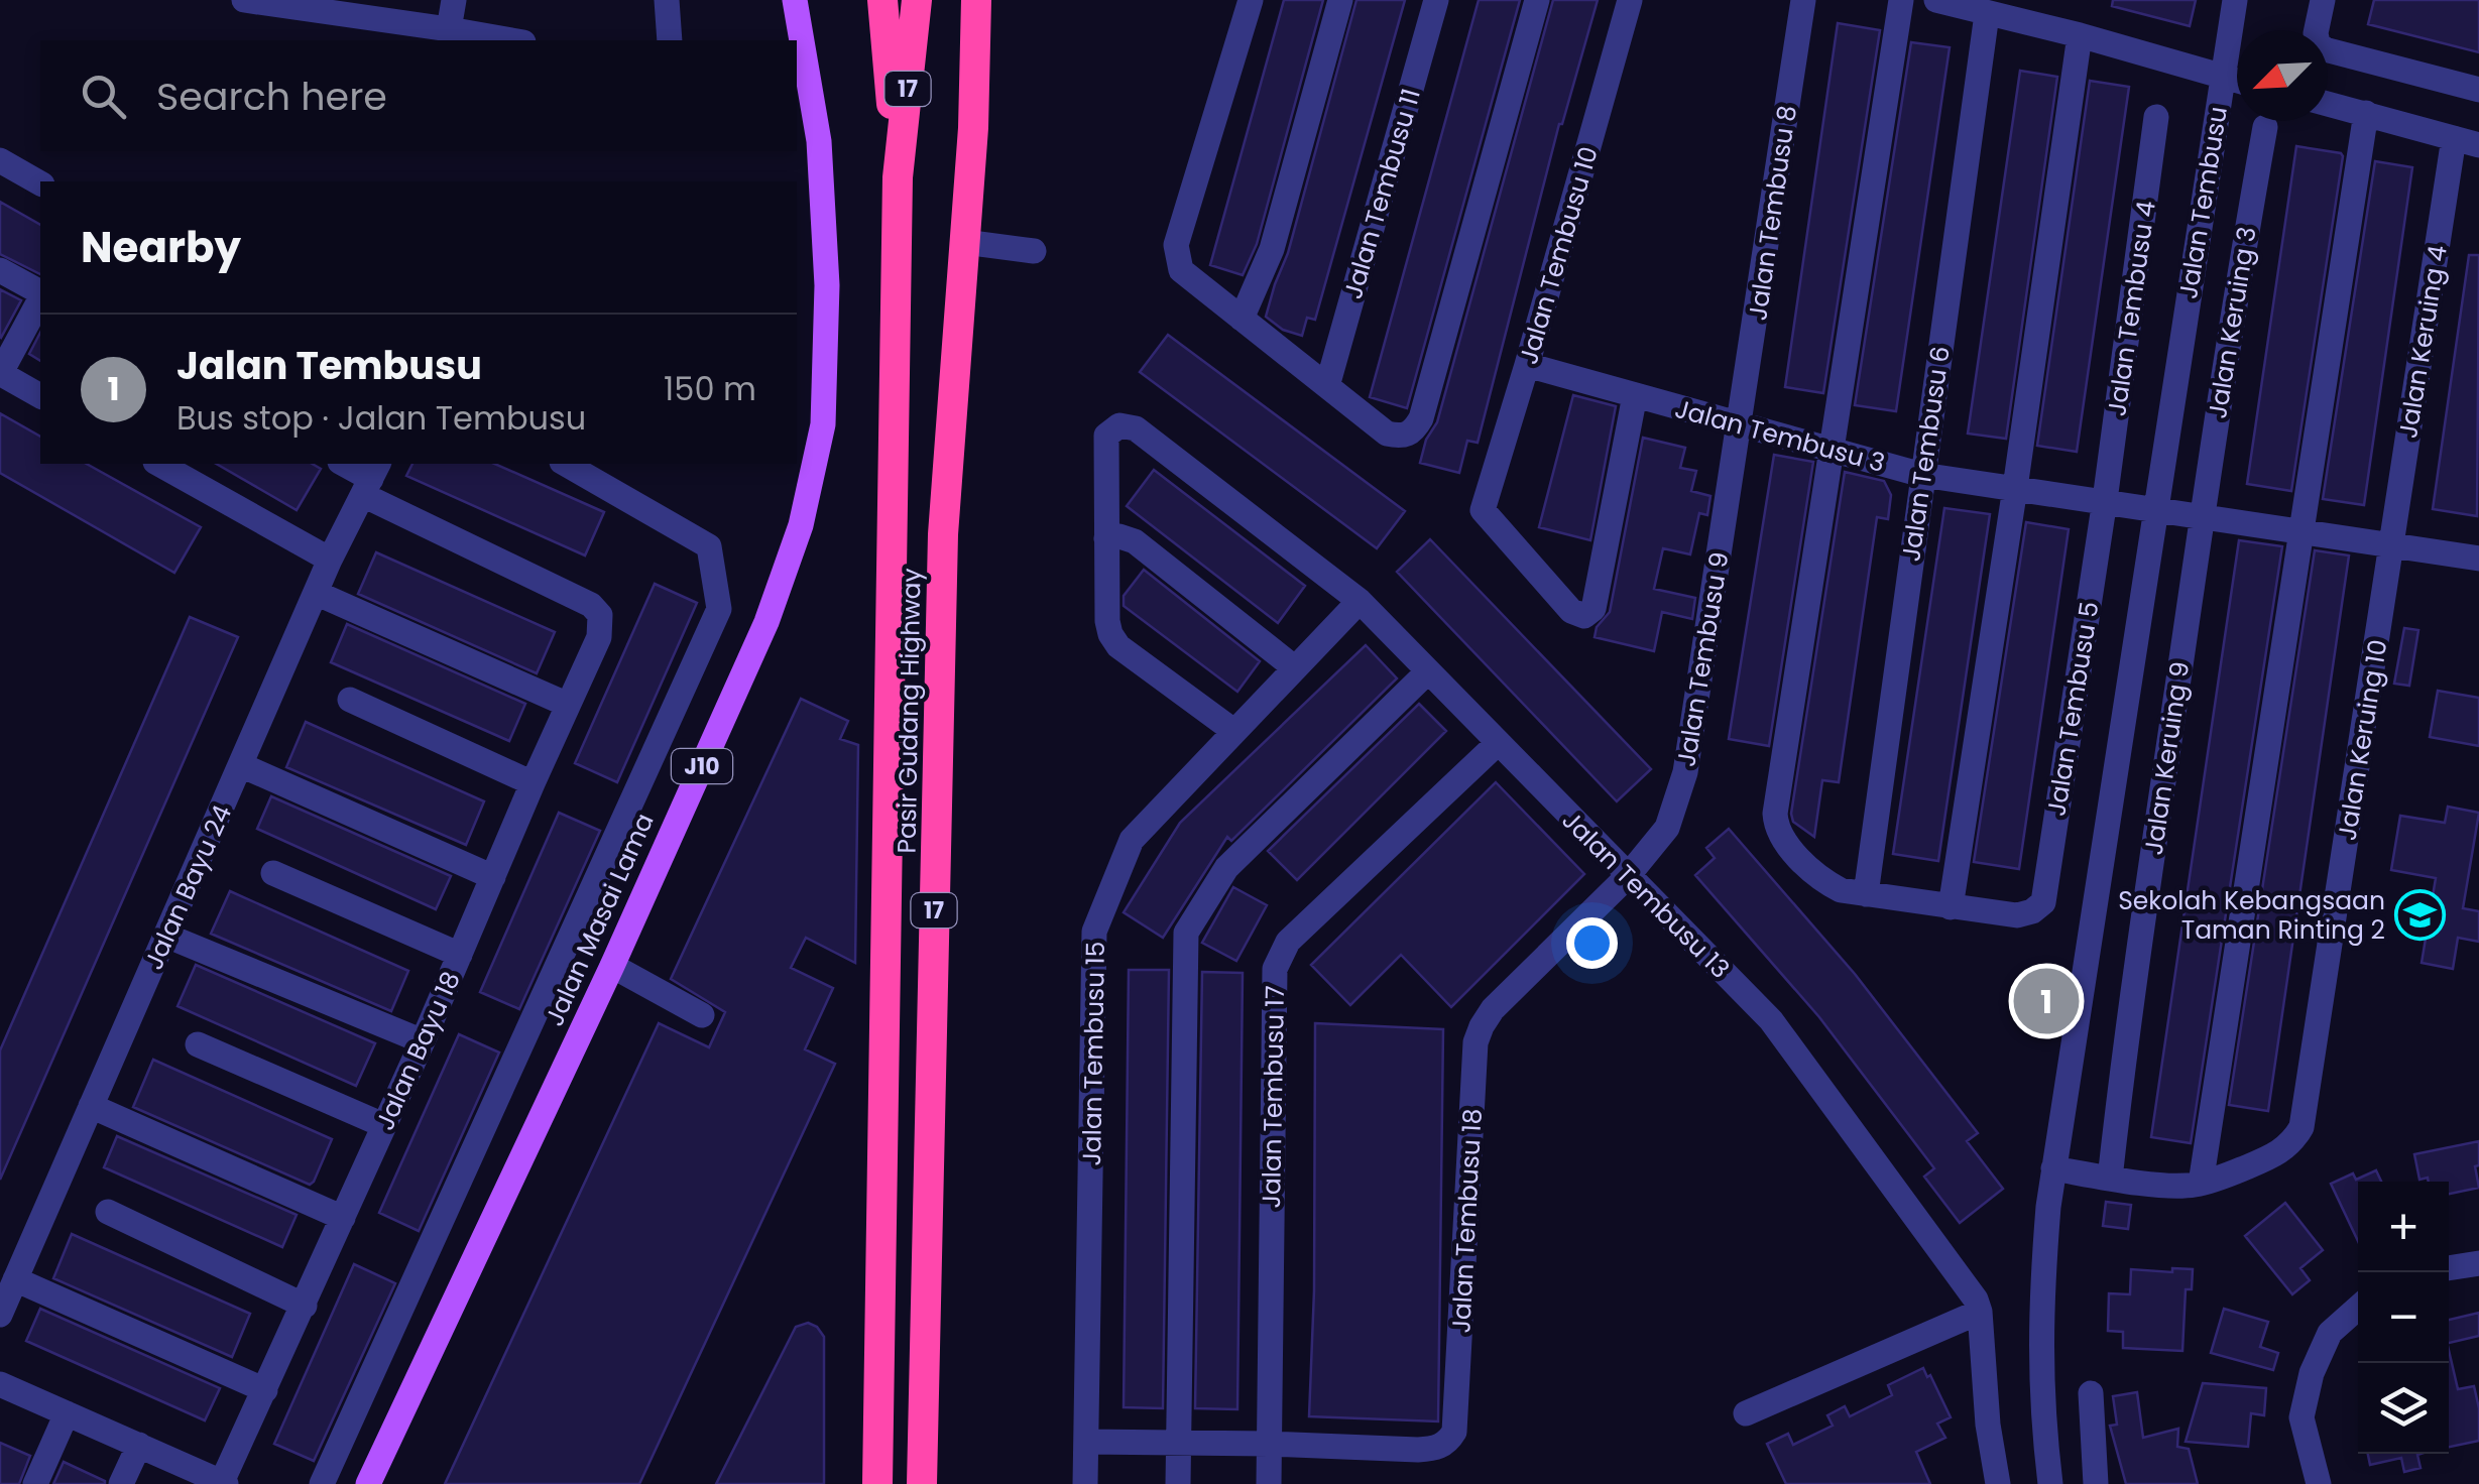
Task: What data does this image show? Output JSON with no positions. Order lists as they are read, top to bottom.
{
  "streets": {
    "highway": ["17", "Pasir Gudang Highway"],
    "main road": ["J10", "Jalan Masai Lama"],
    "street": [
      "Jalan Tembusu 11",
      "Jalan Tembusu",
      "Jalan Tembusu 8",
      "Jalan Tembusu 10",
      "Jalan Tembusu 4",
      "Jalan Keruing 3",
      "Jalan Keruing 4",
      "Jalan Tembusu 3",
      "Jalan Tembusu 6",
      "Jalan Tembusu 9",
      "Jalan Tembusu 5",
      "Jalan Keruing 10",
      "Jalan Keruing 9",
      "Jalan Bayu 24",
      "Jalan Tembusu 13",
      "Jalan Bayu 18",
      "Jalan Tembusu 15",
      "Jalan Tembusu 17",
      "Jalan Tembusu 18"
    ]
  },
  "crossings": [
    ["Jalan Tembusu", "Jalan Tembusu 3"],
    ["Jalan Tembusu 8", "Jalan Tembusu 3"],
    ["Jalan Tembusu 8", "Jalan Tembusu 9"],
    ["Jalan Tembusu 10", "Jalan Tembusu 3"],
    ["Jalan Tembusu 4", "Jalan Tembusu 3"],
    ["Jalan Tembusu 4", "Jalan Tembusu 5"],
    ["Jalan Keruing 3", "Jalan Tembusu 3"],
    ["Jalan Keruing 3", "Jalan Keruing 9"],
    ["Jalan Keruing 4", "Jalan Tembusu 3"],
    ["Jalan Keruing 4", "Jalan Keruing 10"],
    ["Jalan Tembusu 3", "Jalan Tembusu 6"],
    ["Jalan Tembusu 3", "Jalan Tembusu 9"],
    ["Jalan Tembusu 3", "Jalan Tembusu 5"],
    ["Jalan Tembusu 3", "Jalan Keruing 10"],
    ["Jalan Tembusu 3", "Jalan Keruing 9"],
    ["Jalan Tembusu 9", "Jalan Tembusu 13"],
    ["Jalan Tembusu 9", "Jalan Tembusu 18"],
    ["Jalan Bayu 24", "Jalan Bayu 18"],
    ["Jalan Tembusu 13", "Jalan Tembusu 15"],
    ["Jalan Tembusu 13", "Jalan Tembusu 17"],
    ["Jalan Tembusu 13", "Jalan Tembusu 18"],
    ["Jalan Tembusu 17", "Jalan Tembusu 18"]
  ],
  "places": {
    "school or university": ["Sekolah Kebangsaan Taman Rinting 2"]
  },
  "north": "bottom left",
  "page": {
    "search": "Search here",
    "heading": "Nearby",
    "list": [
      {
        "mark": "1",
        "name": "Jalan Tembusu",
        "note": "Bus stop · Jalan Tembusu",
        "value": "150 m"
      }
    ],
    "pins": "1",
    "map_buttons": ["+", "−"]
  }
}
